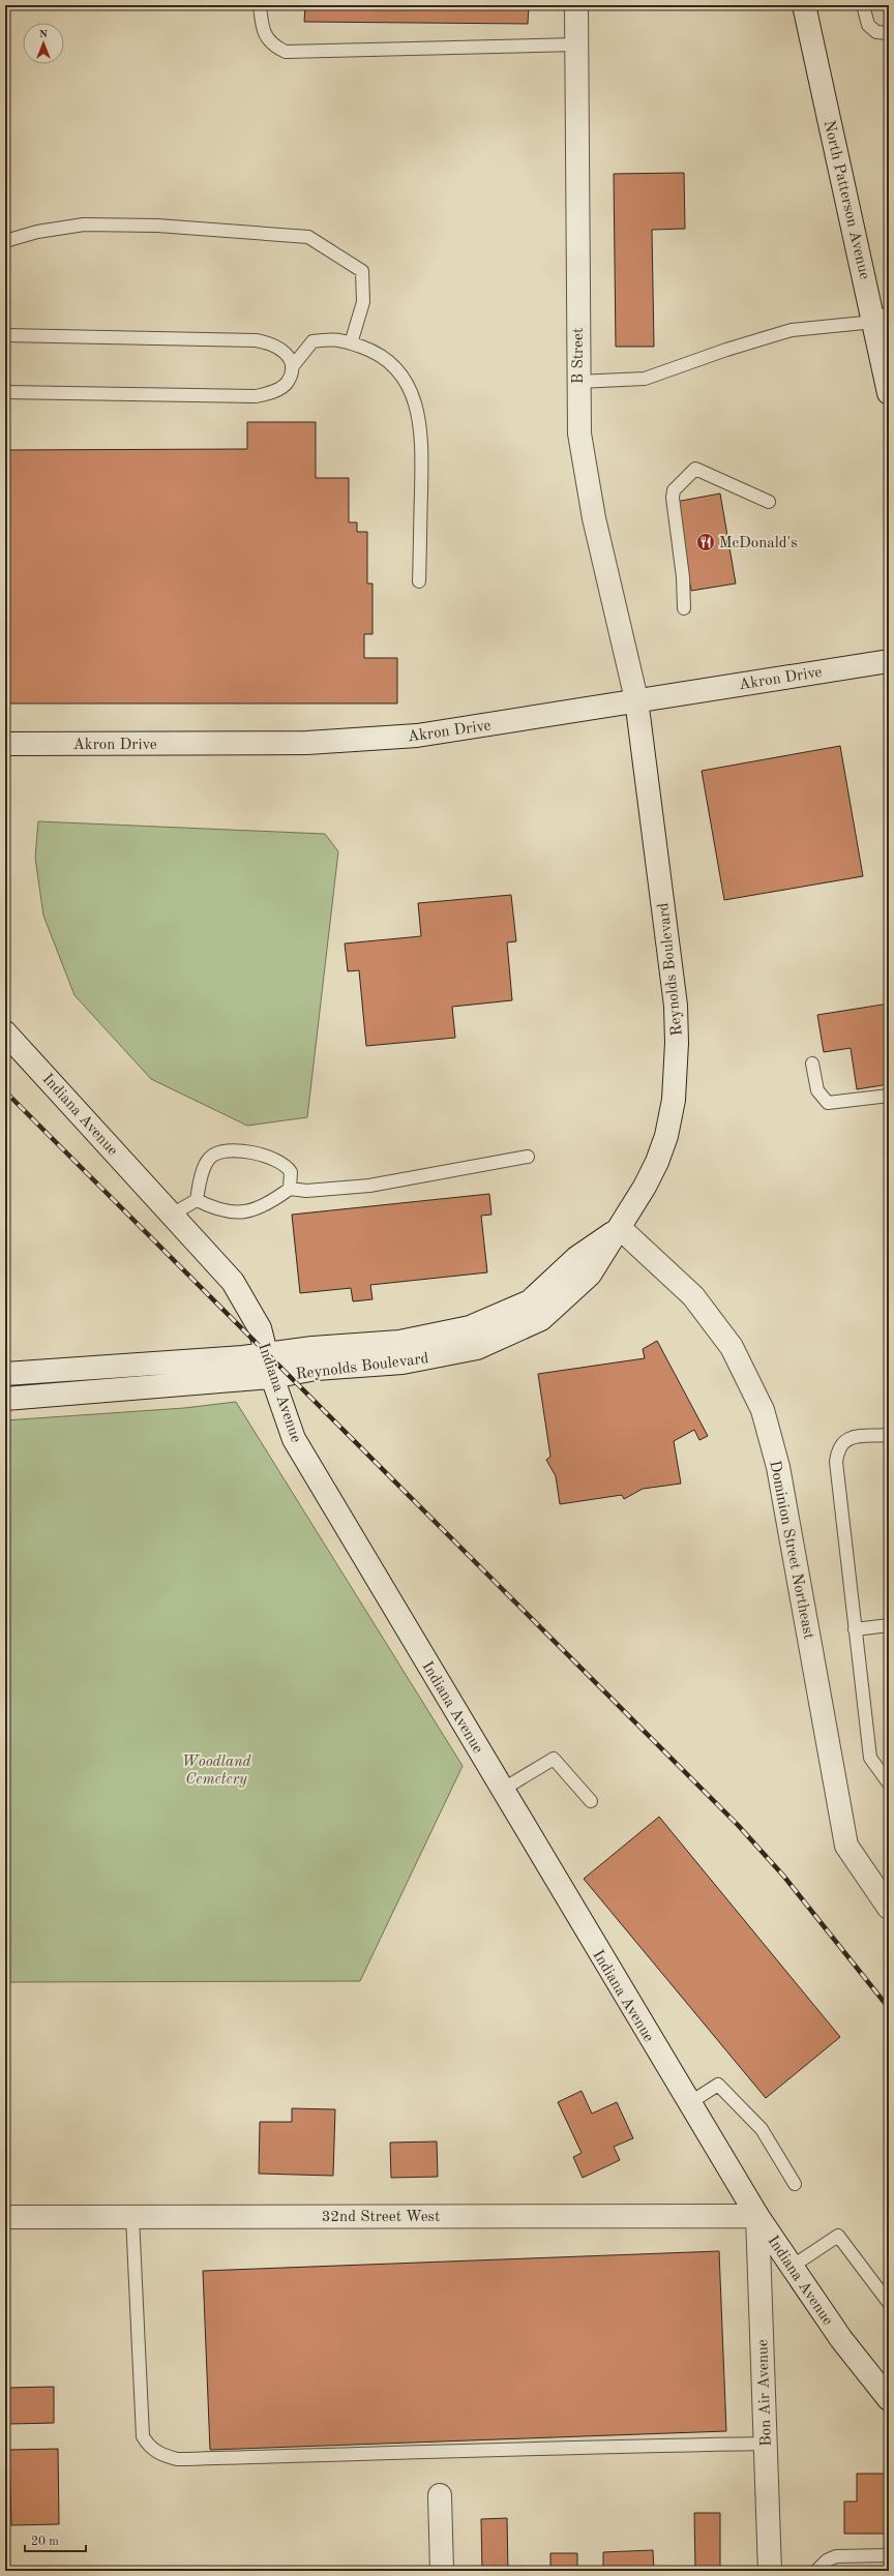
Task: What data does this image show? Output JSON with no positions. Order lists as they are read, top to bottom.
{
  "streets": {
    "main road": [
      "North Patterson Avenue",
      "B Street",
      "Akron Drive",
      "Reynolds Boulevard",
      "Indiana Avenue",
      "Dominion Street Northeast",
      "32nd Street West",
      "Bon Air Avenue"
    ]
  },
  "crossings": [
    ["B Street", "Akron Drive"],
    ["B Street", "Reynolds Boulevard"],
    ["Akron Drive", "Reynolds Boulevard"],
    ["Reynolds Boulevard", "Indiana Avenue"],
    ["Reynolds Boulevard", "Dominion Street Northeast"],
    ["Indiana Avenue", "32nd Street West"],
    ["Indiana Avenue", "Bon Air Avenue"],
    ["32nd Street West", "Bon Air Avenue"]
  ],
  "parks": ["Woodland Cemetery"],
  "places": {
    "restaurant": ["McDonald's"]
  },
  "scale_bar": "20 m",
  "north": "top"
}
